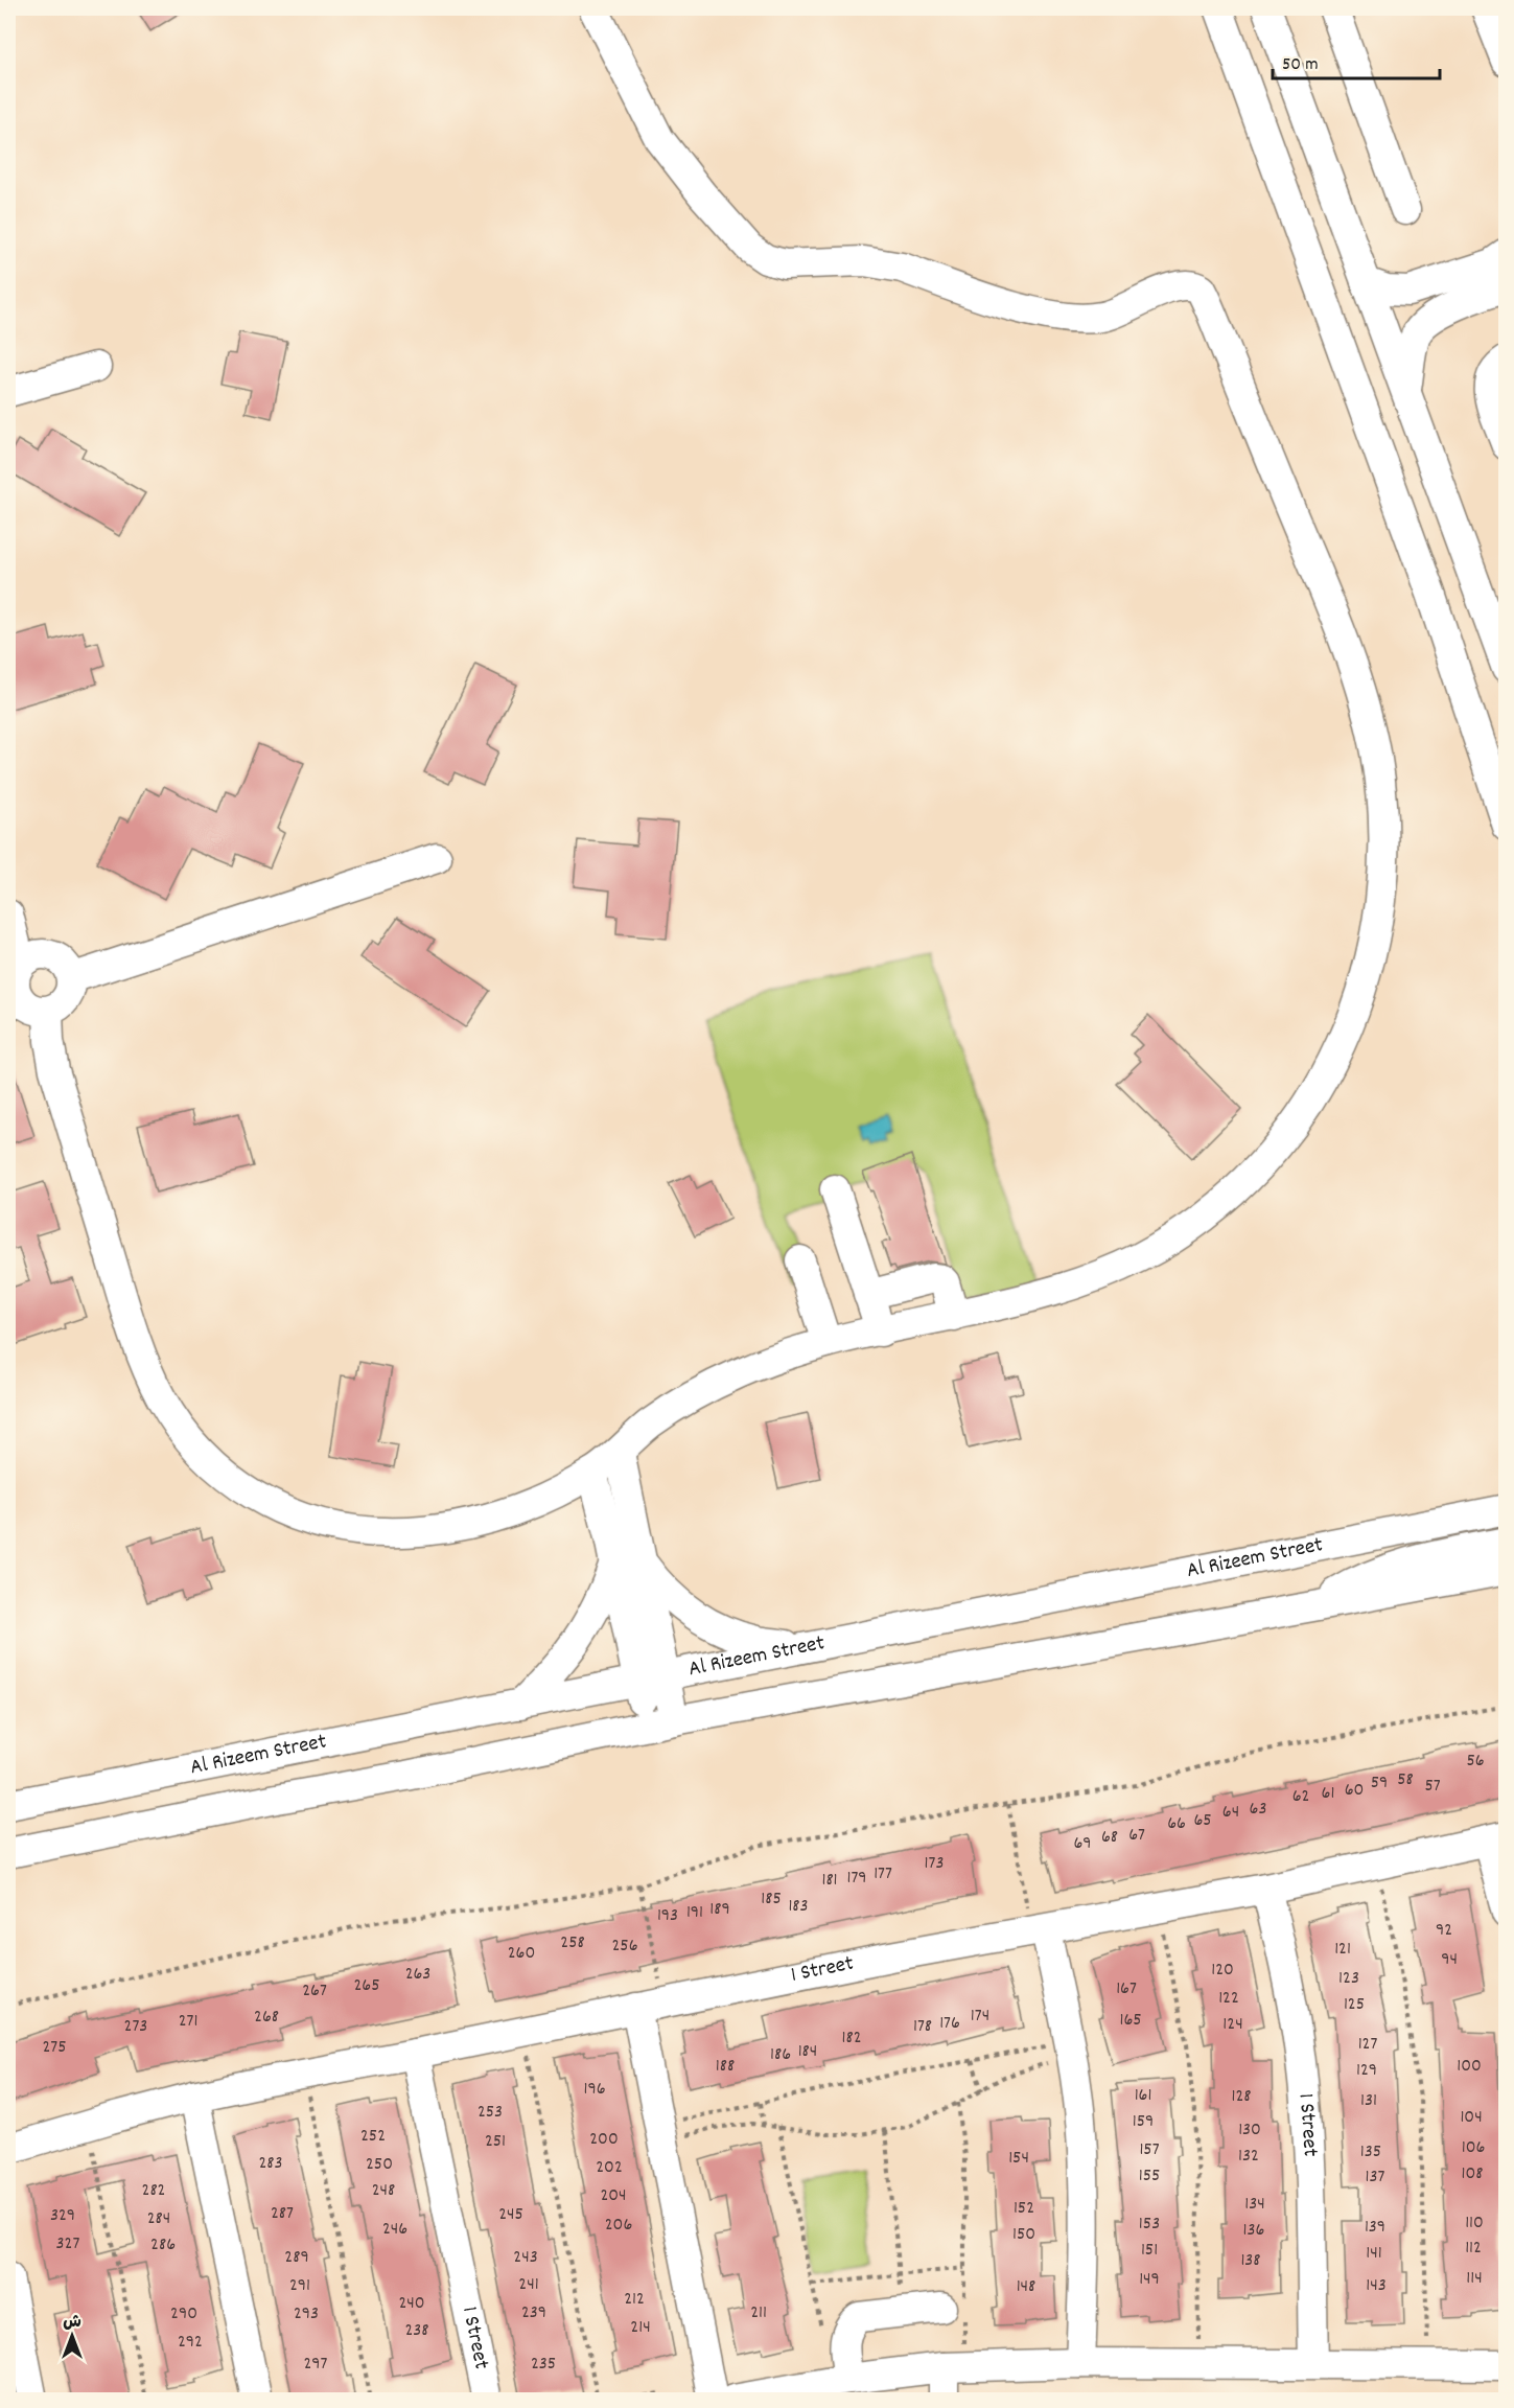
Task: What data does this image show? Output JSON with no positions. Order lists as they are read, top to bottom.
{
  "streets": {
    "street": ["Al Rizeem Street", "1 Street"]
  },
  "house_numbers": [
    "56",
    "58",
    "59",
    "57",
    "60",
    "61",
    "62",
    "63",
    "64",
    "65",
    "66",
    "67",
    "68",
    "69",
    "173",
    "177",
    "179",
    "181",
    "185",
    "183",
    "189",
    "191",
    "193",
    "92",
    "258",
    "256",
    "121",
    "260",
    "94",
    "120",
    "263",
    "123",
    "265",
    "167",
    "267",
    "122",
    "125",
    "174",
    "268",
    "165",
    "271",
    "176",
    "124",
    "273",
    "178",
    "182",
    "127",
    "275",
    "184",
    "186",
    "188",
    "100",
    "129",
    "196",
    "161",
    "128",
    "131",
    "253",
    "104",
    "159",
    "130",
    "252",
    "200",
    "251",
    "106",
    "157",
    "135",
    "132",
    "154",
    "283",
    "250",
    "202",
    "108",
    "155",
    "137",
    "282",
    "248",
    "204",
    "134",
    "152",
    "287",
    "245",
    "329",
    "284",
    "110",
    "153",
    "206",
    "139",
    "246",
    "136",
    "150",
    "327",
    "286",
    "112",
    "151",
    "141",
    "289",
    "243",
    "138",
    "114",
    "149",
    "241",
    "291",
    "143",
    "148",
    "212",
    "240",
    "239",
    "211",
    "290",
    "293",
    "214",
    "238",
    "292",
    "297",
    "235"
  ],
  "scale_bar": "50 m",
  "north": "top"
}
